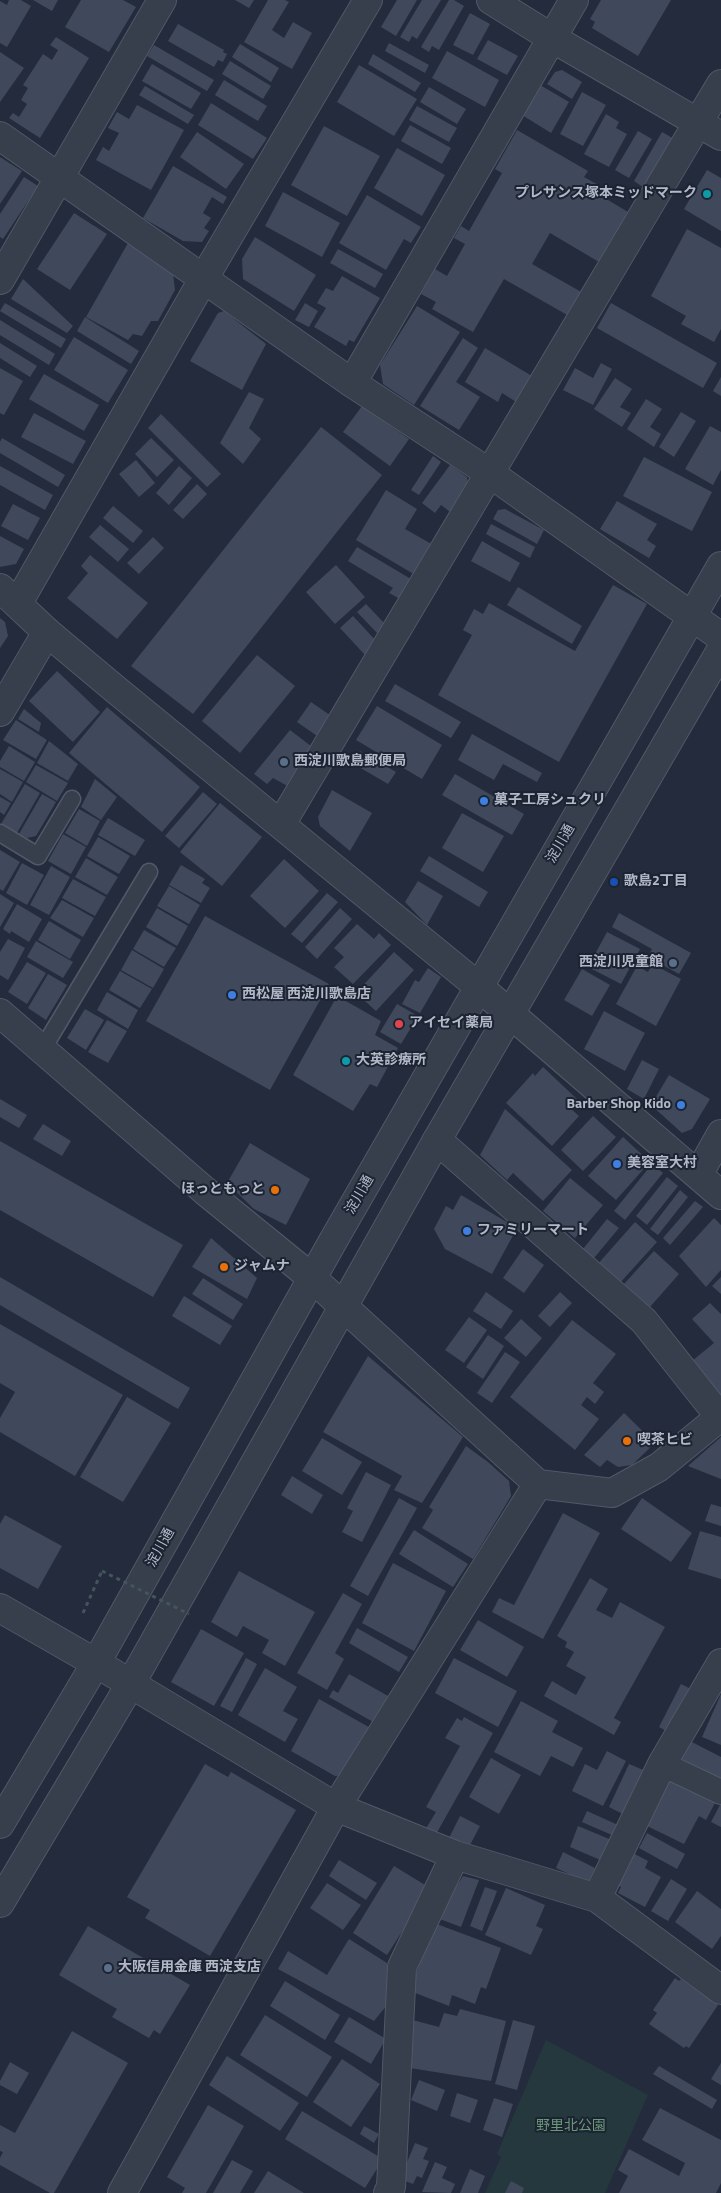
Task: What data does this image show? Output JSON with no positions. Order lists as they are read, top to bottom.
{
  "streets": {
    "street": ["淀川通"]
  },
  "parks": ["野里北公園"],
  "places": [
    "プレサンス塚本ミッドマーク",
    "西淀川歌島郵便局",
    "菓子工房シュクリ",
    "歌島2丁目",
    "西淀川児童館",
    "西松屋 西淀川歌島店",
    "アイセイ薬局",
    "大英診療所",
    "Barber Shop Kido",
    "美容室大村",
    "ほっともっと",
    "ファミリーマート",
    "ジャムナ",
    "喫茶ヒビ",
    "大阪信用金庫 西淀支店"
  ]
}
